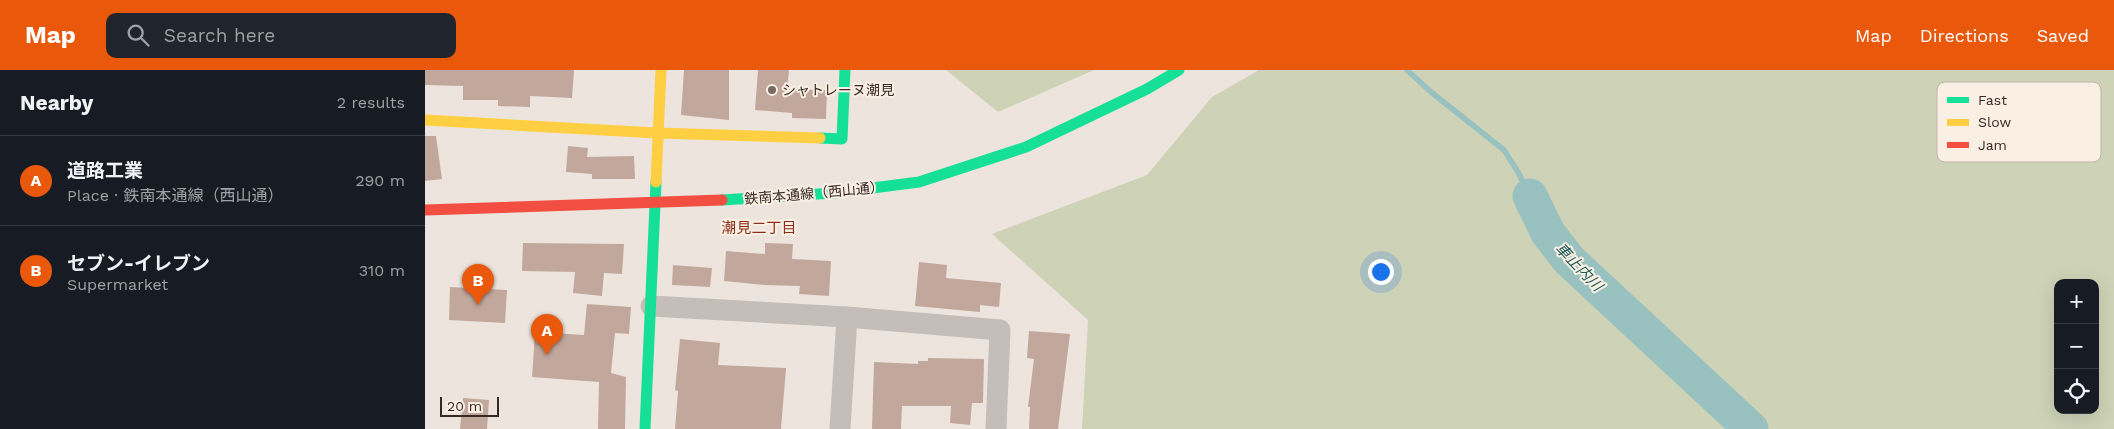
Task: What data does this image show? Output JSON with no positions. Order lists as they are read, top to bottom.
{
  "streets": {
    "street": ["鉄南本通線（西山通）"]
  },
  "districts": ["潮見二丁目"],
  "water": ["車止内川"],
  "places": ["シャトレーヌ潮見"],
  "legend": ["Fast", "Slow", "Jam"],
  "scale_bar": "20 m",
  "page": {
    "header": "Map",
    "search": "Search here",
    "nav": ["Map", "Directions", "Saved"],
    "heading": ["Nearby", "2 results"],
    "list": [
      {
        "mark": "A",
        "name": "道路工業",
        "note": "Place · 鉄南本通線（西山通）",
        "value": "290 m"
      },
      {
        "mark": "B",
        "name": "セブン-イレブン",
        "note": "Supermarket",
        "value": "310 m"
      }
    ],
    "pins": ["B", "A"],
    "map_buttons": ["+", "−"],
    "scale": "20 m"
  }
}
